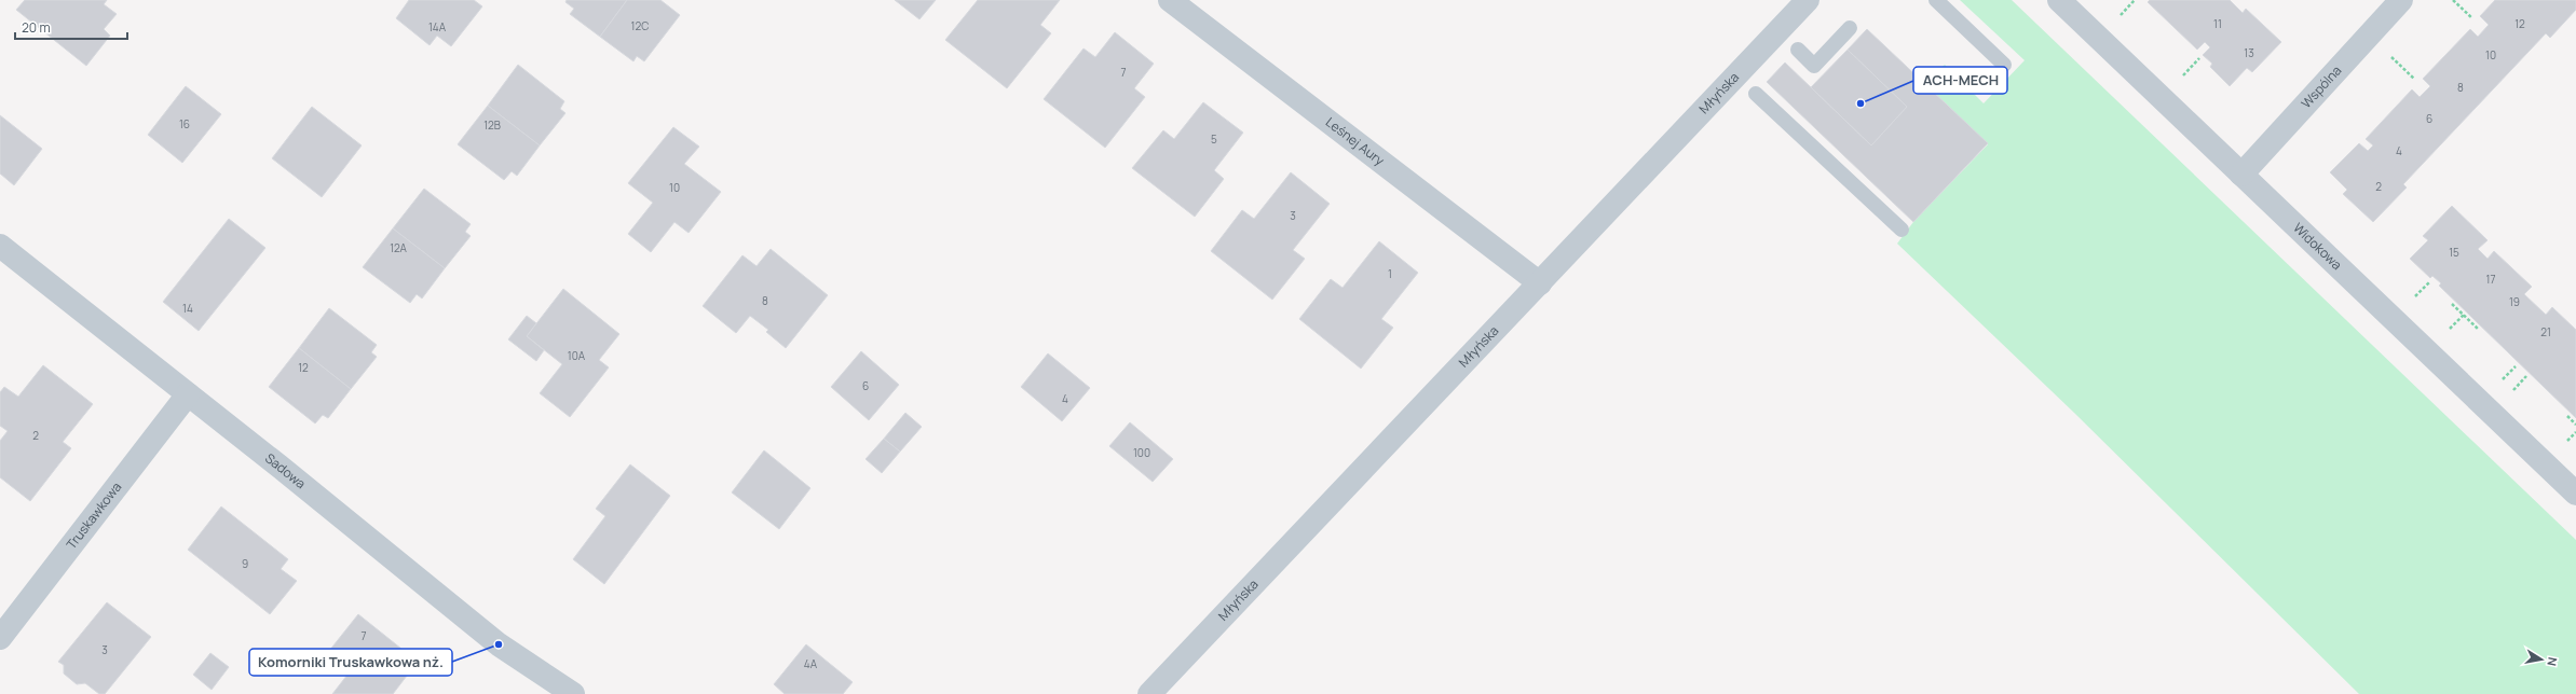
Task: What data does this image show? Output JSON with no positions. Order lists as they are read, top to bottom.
{
  "streets": {
    "street": [
      "Wspólna",
      "Młyńska",
      "Leśnej Aury",
      "Widokowa",
      "Sadowa",
      "Truskawkowa"
    ]
  },
  "crossings": [
    ["Wspólna", "Widokowa"],
    ["Młyńska", "Leśnej Aury"],
    ["Sadowa", "Truskawkowa"]
  ],
  "places": ["ACH-MECH", "Komorniki Truskawkowa nż."],
  "house_numbers": [
    "11",
    "12",
    "12C",
    "14A",
    "13",
    "10",
    "7",
    "8",
    "6",
    "16",
    "12B",
    "5",
    "4",
    "2",
    "10",
    "3",
    "12A",
    "15",
    "1",
    "17",
    "8",
    "19",
    "14",
    "21",
    "10A",
    "12",
    "6",
    "4",
    "2",
    "100",
    "9",
    "7",
    "3",
    "4A"
  ],
  "scale_bar": "20 m",
  "north": "right"
}
